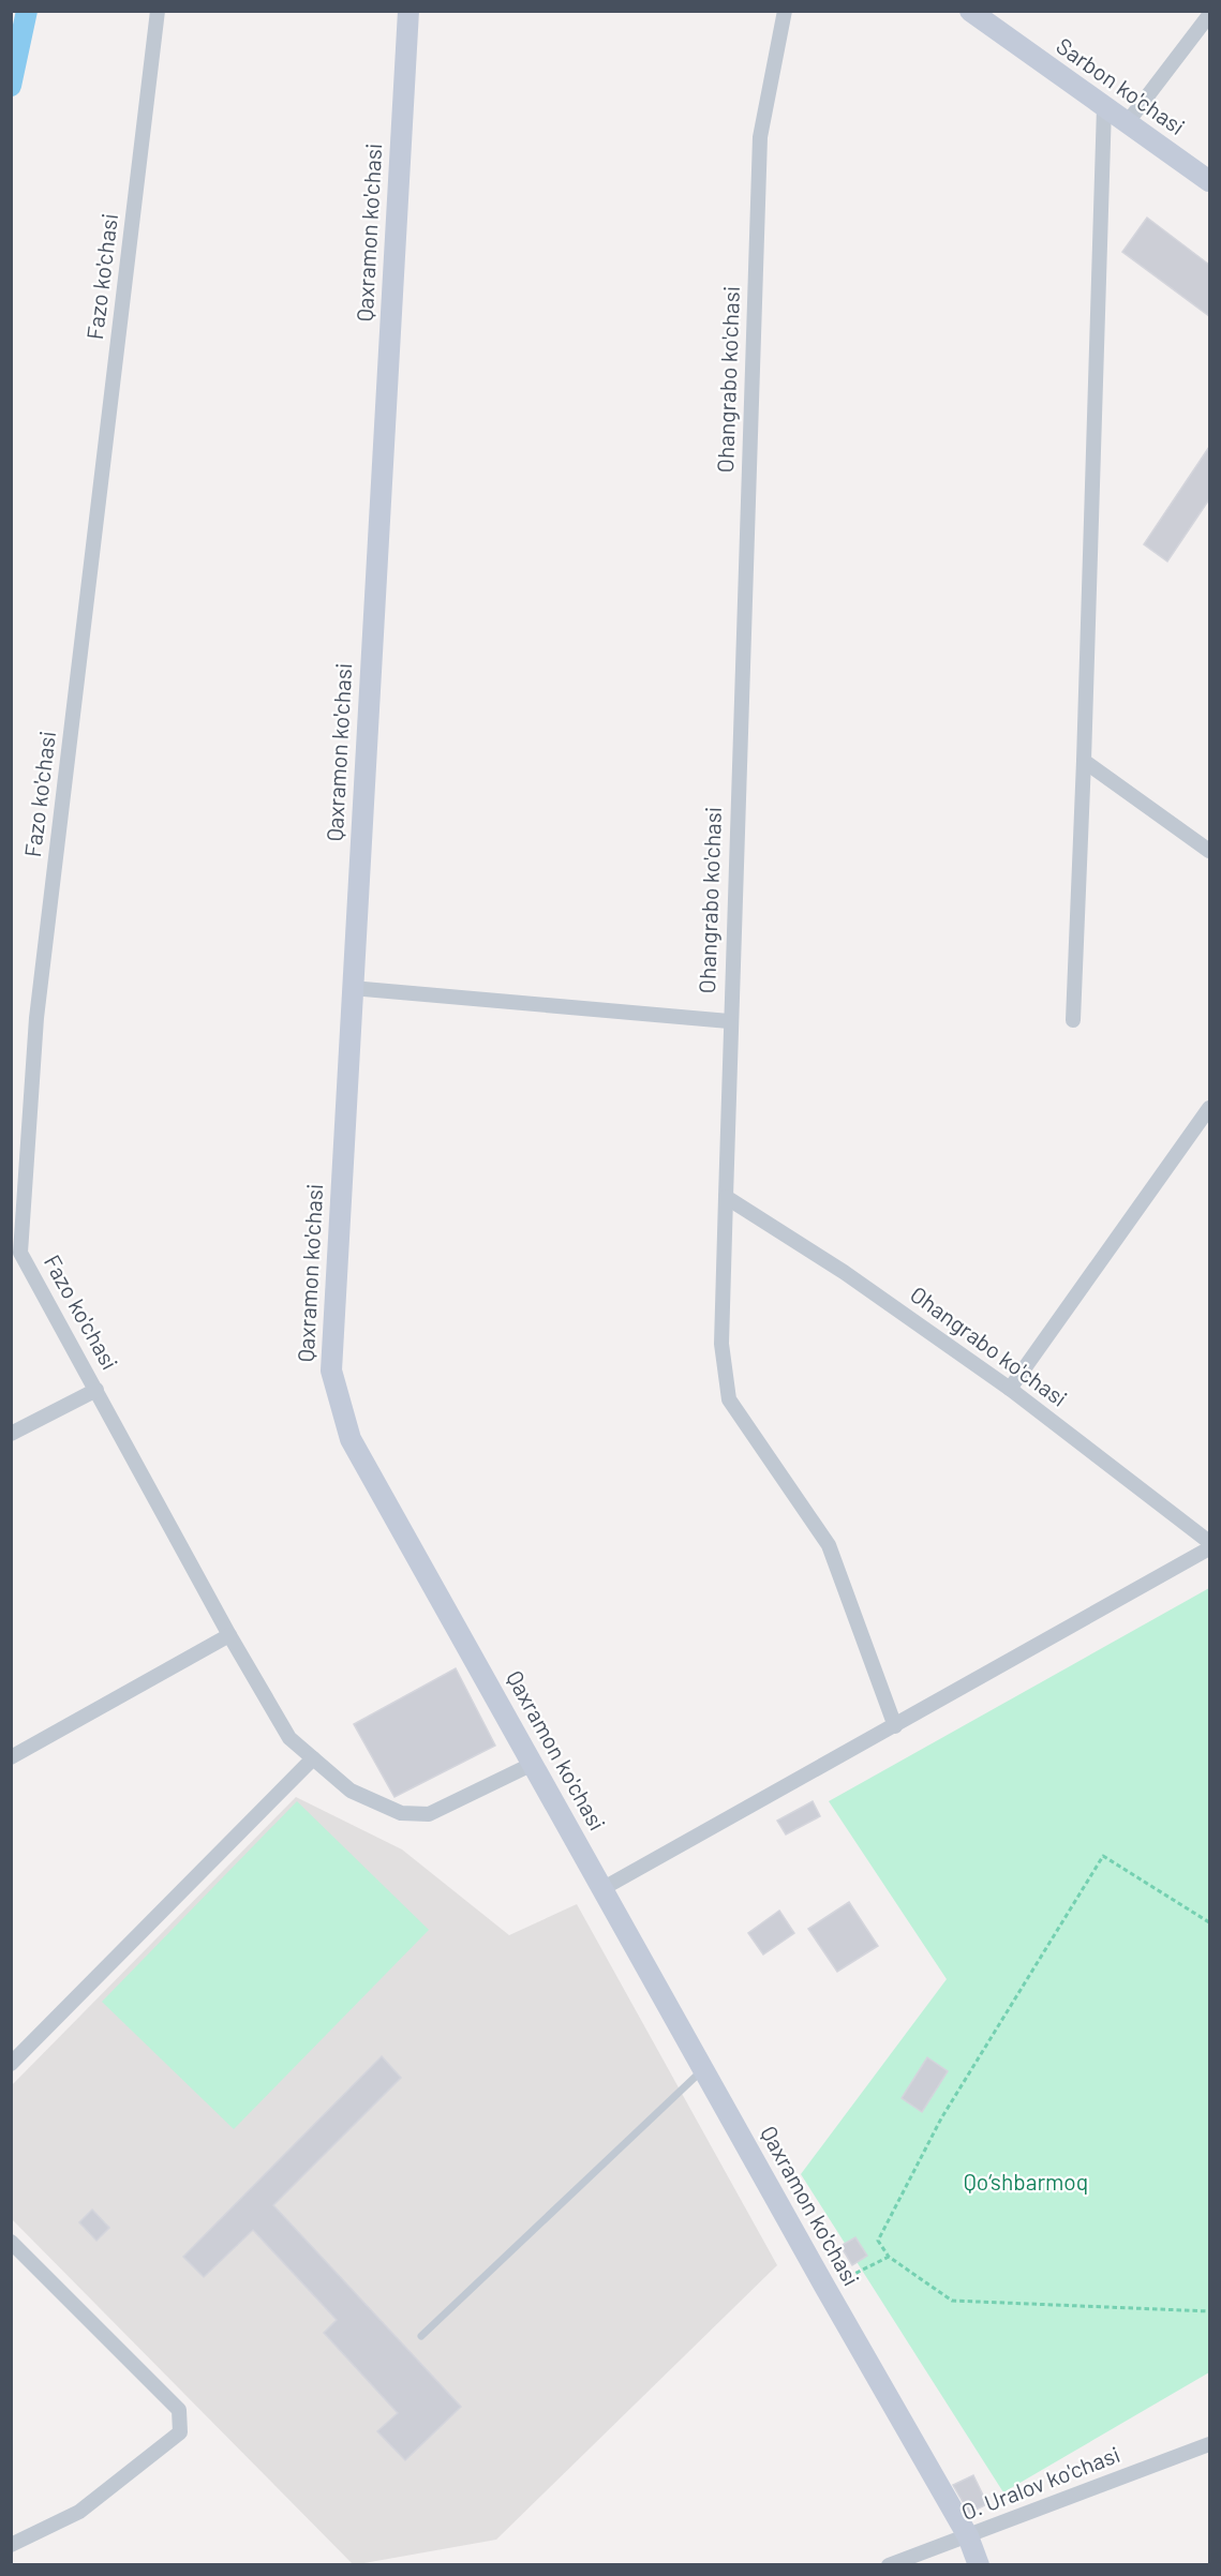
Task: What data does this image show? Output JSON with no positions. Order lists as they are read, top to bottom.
{
  "streets": {
    "street": [
      "Sarbon ko'chasi",
      "Qaxramon ko'chasi",
      "Fazo ko'chasi",
      "Ohangrabo ko'chasi",
      "O. Uralov ko'chasi"
    ]
  },
  "crossings": [
    ["Qaxramon ko'chasi", "Fazo ko'chasi"],
    ["Qaxramon ko'chasi", "O. Uralov ko'chasi"]
  ],
  "parks": ["Qo‘shbarmoq"]
}
